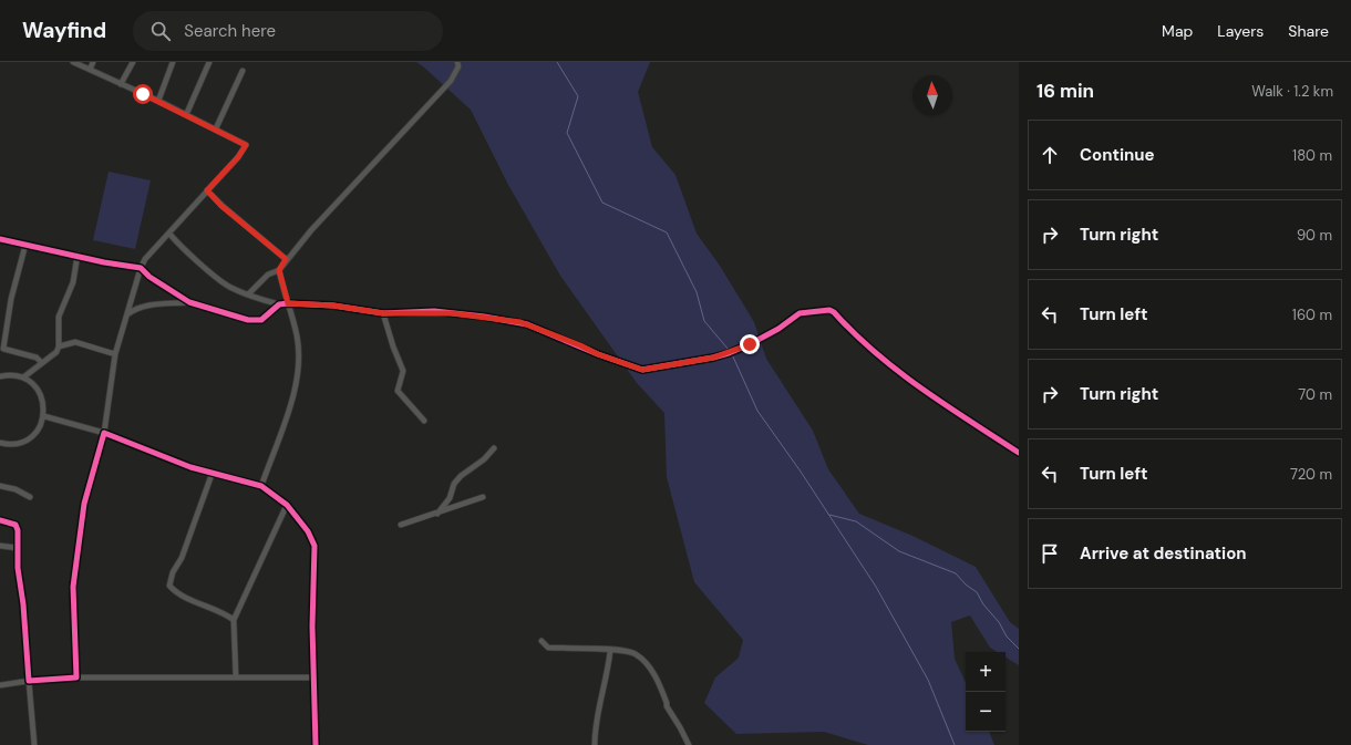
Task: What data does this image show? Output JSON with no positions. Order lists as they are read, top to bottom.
{
  "north": "top",
  "page": {
    "header": "Wayfind",
    "search": "Search here",
    "nav": ["Map", "Layers", "Share"],
    "heading": ["16 min", "Walk · 1.2 km"],
    "list": [
      ["Continue", "180 m"],
      ["Turn right", "90 m"],
      ["Turn left", "160 m"],
      ["Turn right", "70 m"],
      ["Turn left", "720 m"],
      "Arrive at destination"
    ],
    "map_buttons": ["+", "−"]
  }
}
